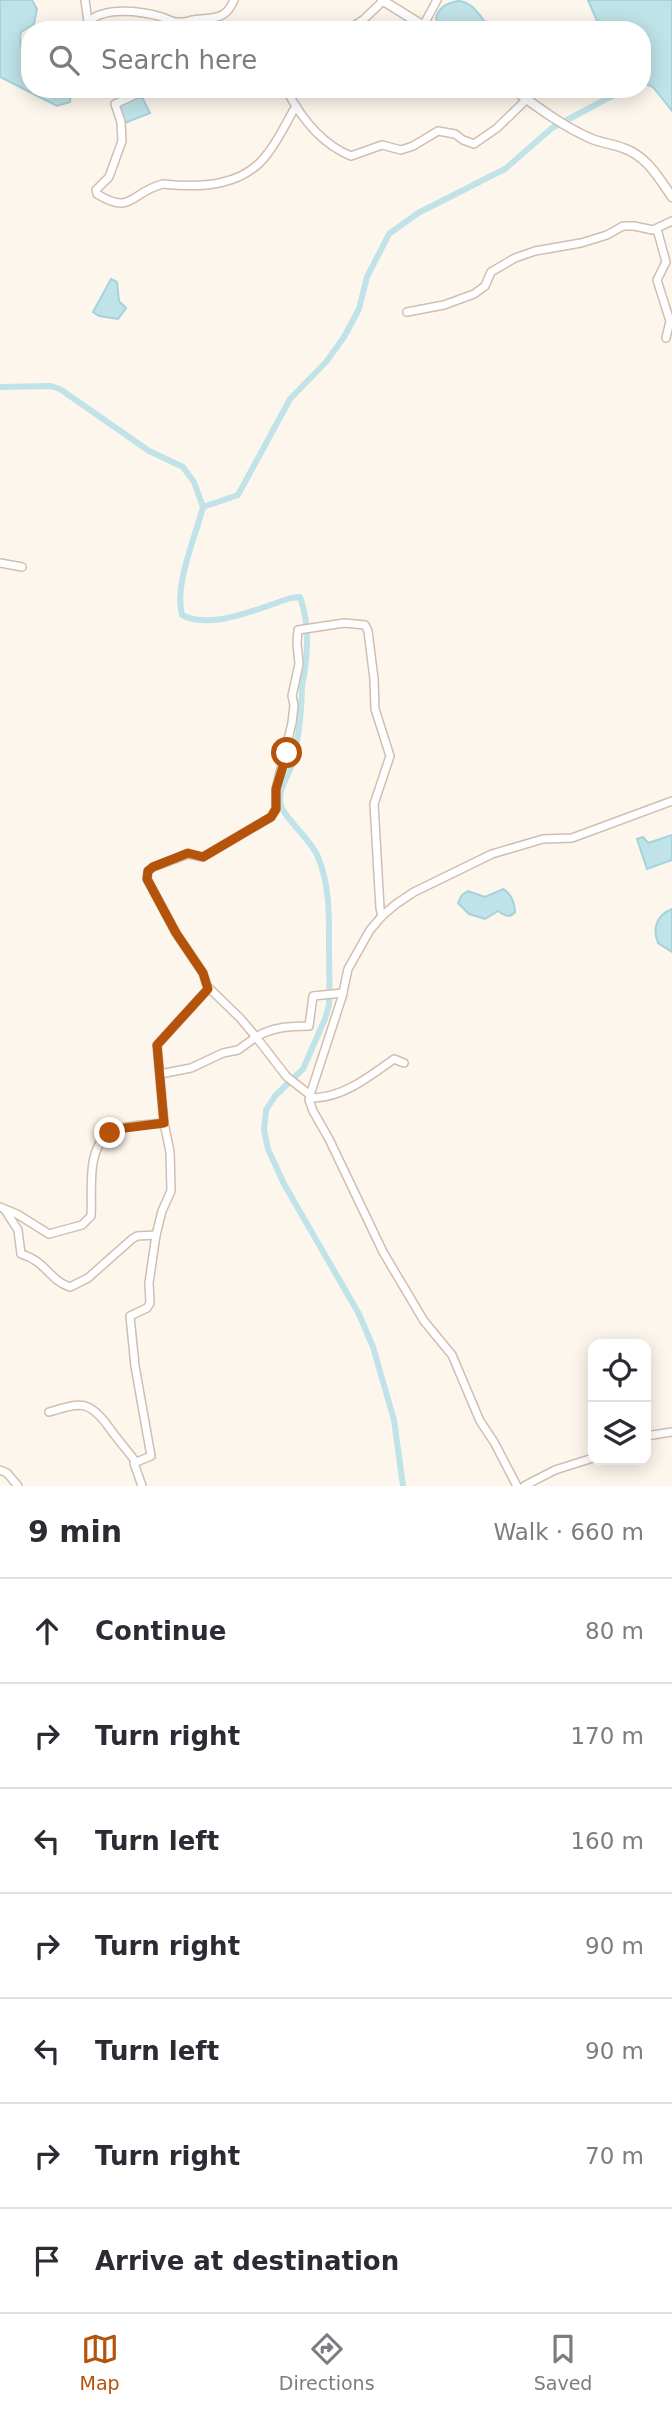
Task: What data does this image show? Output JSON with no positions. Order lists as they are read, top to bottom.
{
  "page": {
    "search": "Search here",
    "heading": ["9 min", "Walk · 660 m"],
    "list": [
      ["Continue", "80 m"],
      ["Turn right", "170 m"],
      ["Turn left", "160 m"],
      ["Turn right", "90 m"],
      ["Turn left", "90 m"],
      ["Turn right", "70 m"],
      "Arrive at destination"
    ],
    "nav": ["Map", "Directions", "Saved"]
  }
}
